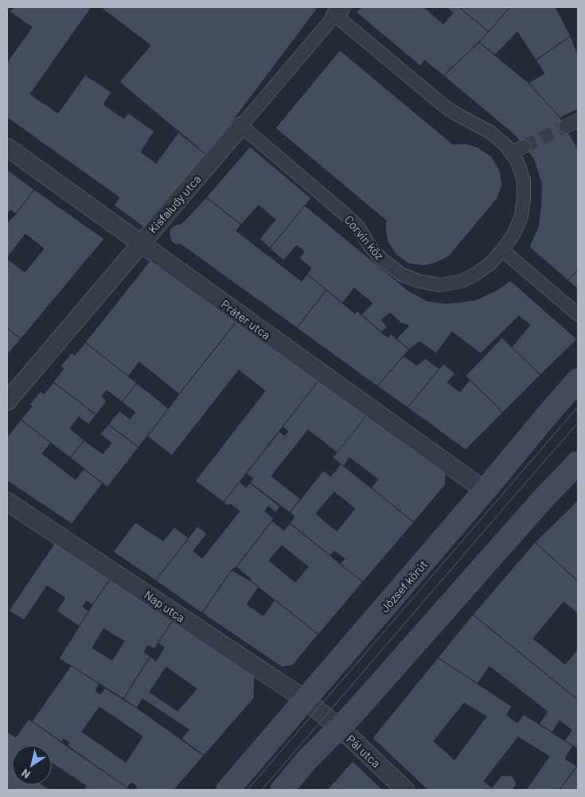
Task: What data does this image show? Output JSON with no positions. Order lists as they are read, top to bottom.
{
  "streets": {
    "main road": ["József körút"],
    "street": [
      "Kisfaludy utca",
      "Corvin köz",
      "Práter utca",
      "Nap utca",
      "Pál utca"
    ]
  },
  "crossings": [
    ["Kisfaludy utca", "Corvin köz"],
    ["Kisfaludy utca", "Práter utca"],
    ["Práter utca", "József körút"],
    ["József körút", "Nap utca"],
    ["József körút", "Pál utca"],
    ["Nap utca", "Pál utca"]
  ],
  "north": "bottom left"
}
